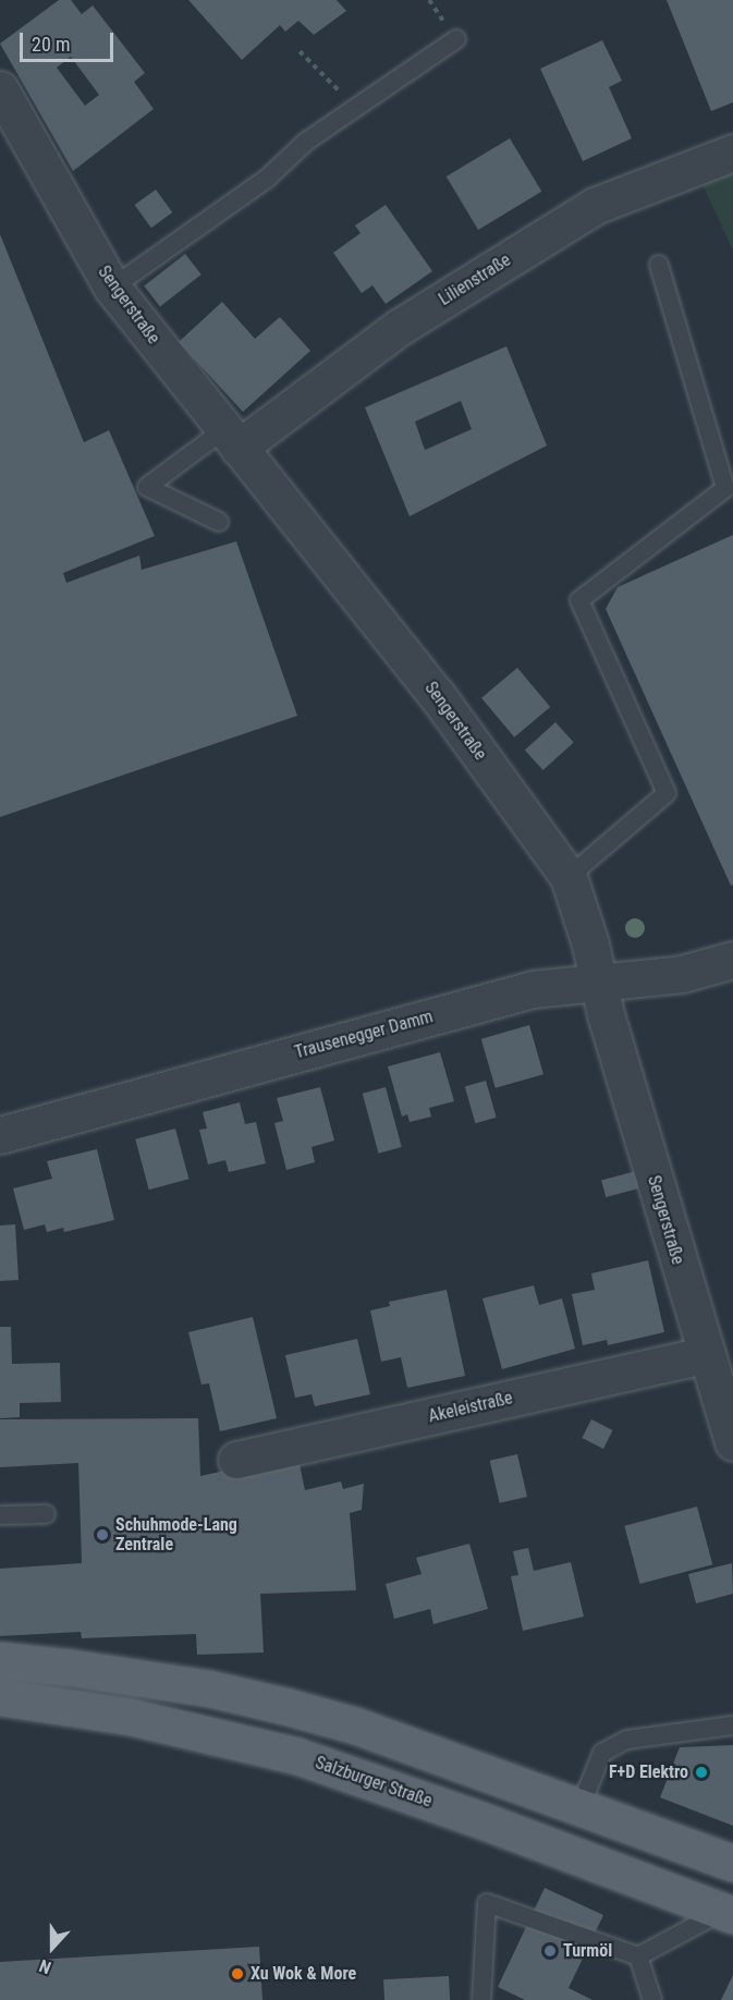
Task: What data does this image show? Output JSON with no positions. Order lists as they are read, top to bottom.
{
  "streets": {
    "main road": ["Salzburger Straße"],
    "street": [
      "Lilienstraße",
      "Sengerstraße",
      "Trausenegger Damm",
      "Akeleistraße"
    ]
  },
  "crossings": [
    ["Lilienstraße", "Sengerstraße"],
    ["Sengerstraße", "Trausenegger Damm"],
    ["Sengerstraße", "Akeleistraße"]
  ],
  "places": [
    "Schuhmode-Lang Zentrale",
    "F+D Elektro",
    "Turmöl",
    "Xu Wok & More"
  ],
  "scale_bar": "20 m",
  "north": "bottom"
}
